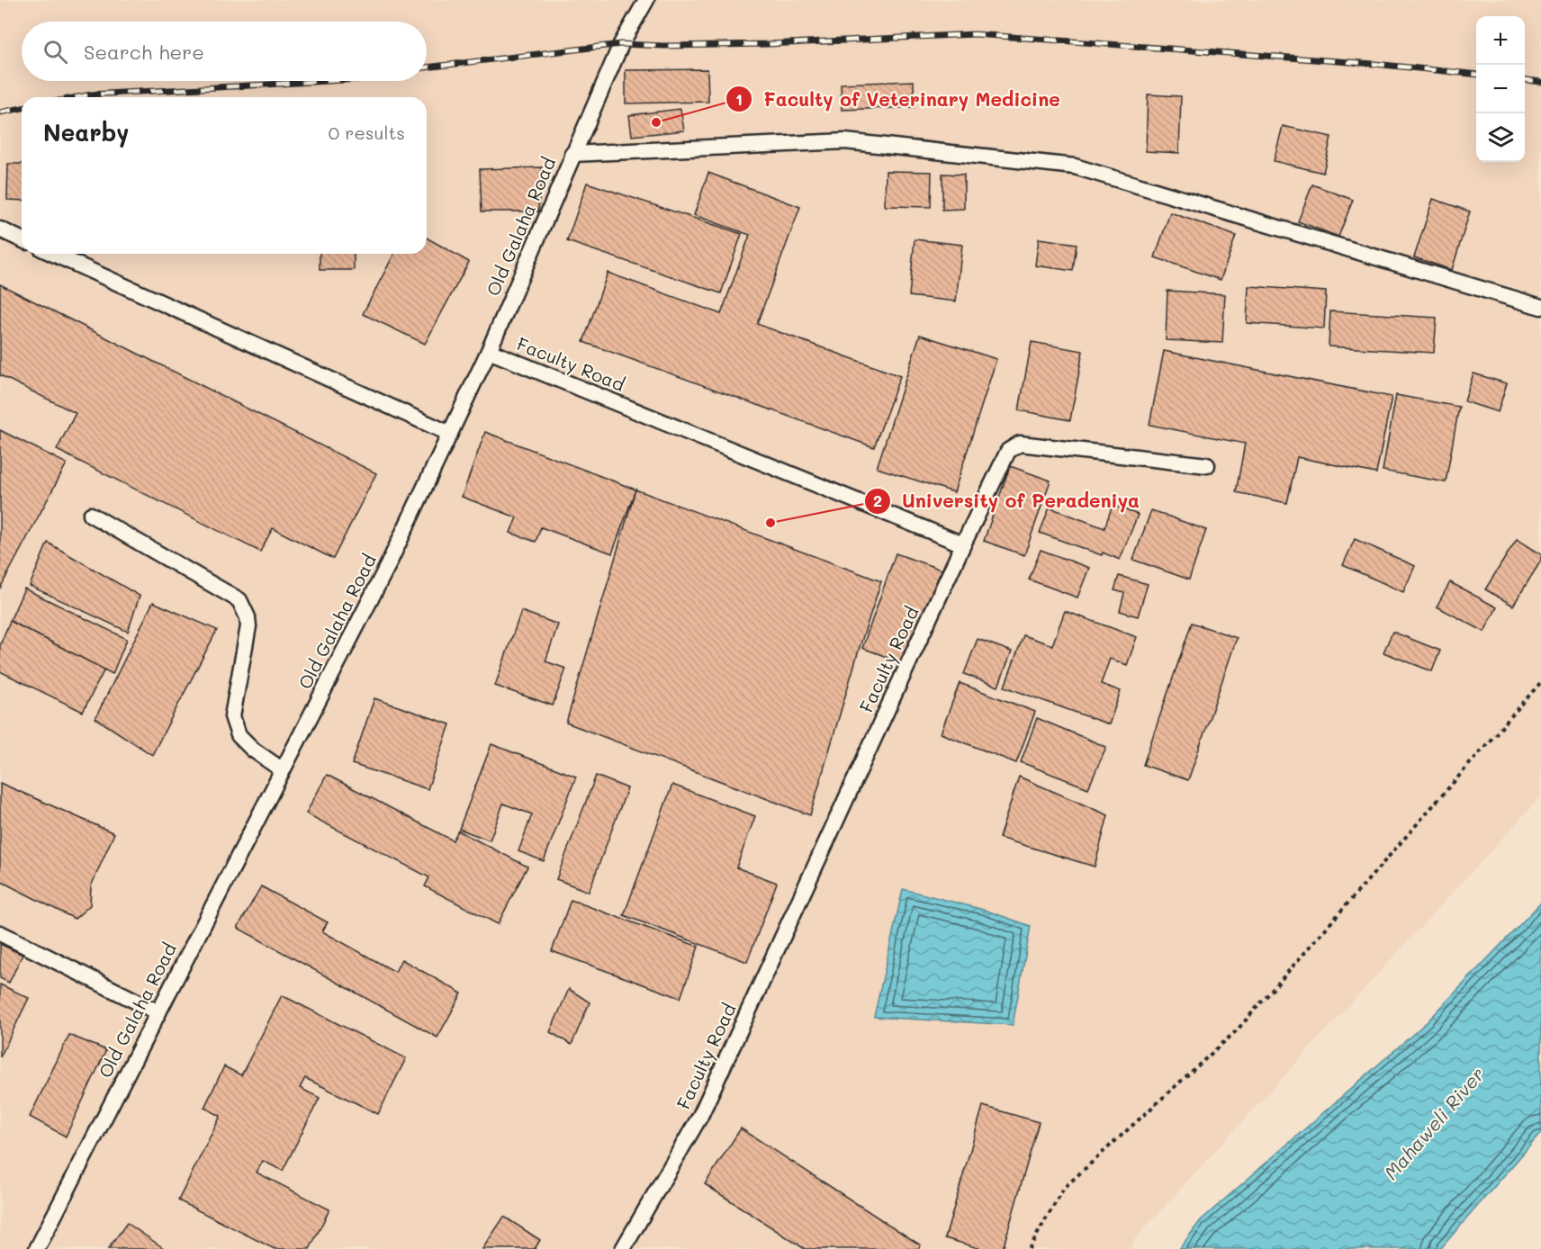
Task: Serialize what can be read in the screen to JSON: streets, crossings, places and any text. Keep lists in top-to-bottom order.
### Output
{
  "streets": {
    "lane": ["Old Galaha Road", "Faculty Road"]
  },
  "crossings": [
    ["Old Galaha Road", "Faculty Road"]
  ],
  "water": ["Mahaweli River"],
  "places": ["Faculty of Veterinary Medicine", "University of Peradeniya"],
  "page": {
    "map_buttons": ["+", "−"],
    "search": "Search here",
    "heading": ["Nearby", "0 results"]
  }
}
